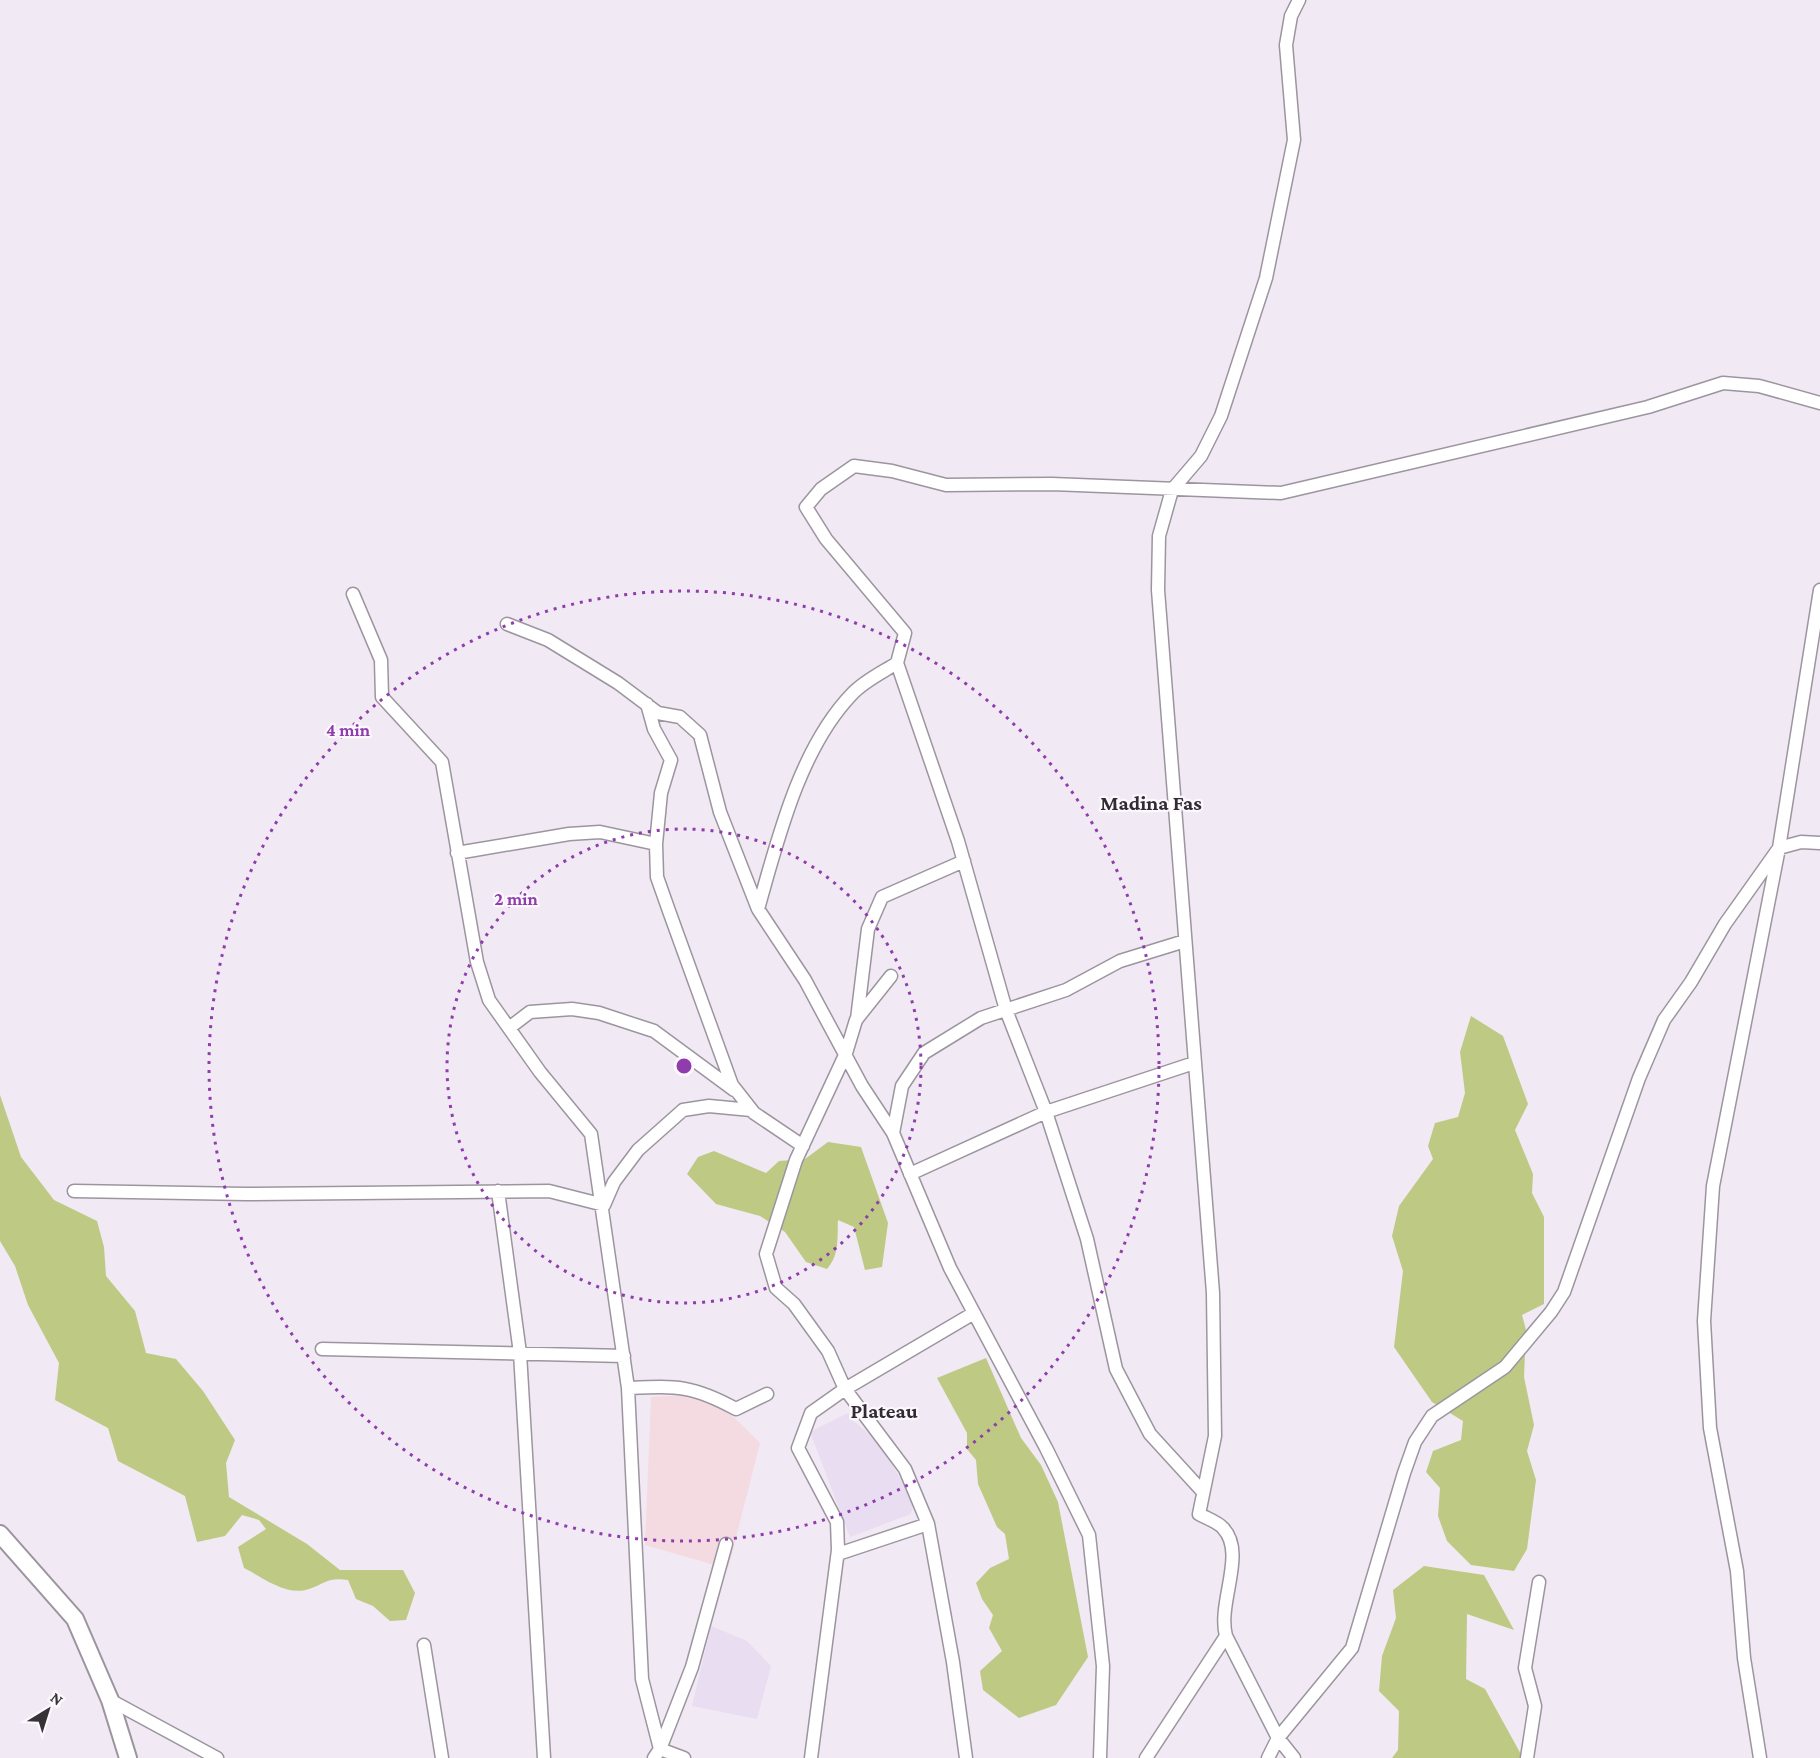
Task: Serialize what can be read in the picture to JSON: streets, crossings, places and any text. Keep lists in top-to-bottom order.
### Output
{
  "districts": ["Madina Fas", "Plateau"],
  "north": "top right",
  "rings": ["4 min", "2 min"]
}
